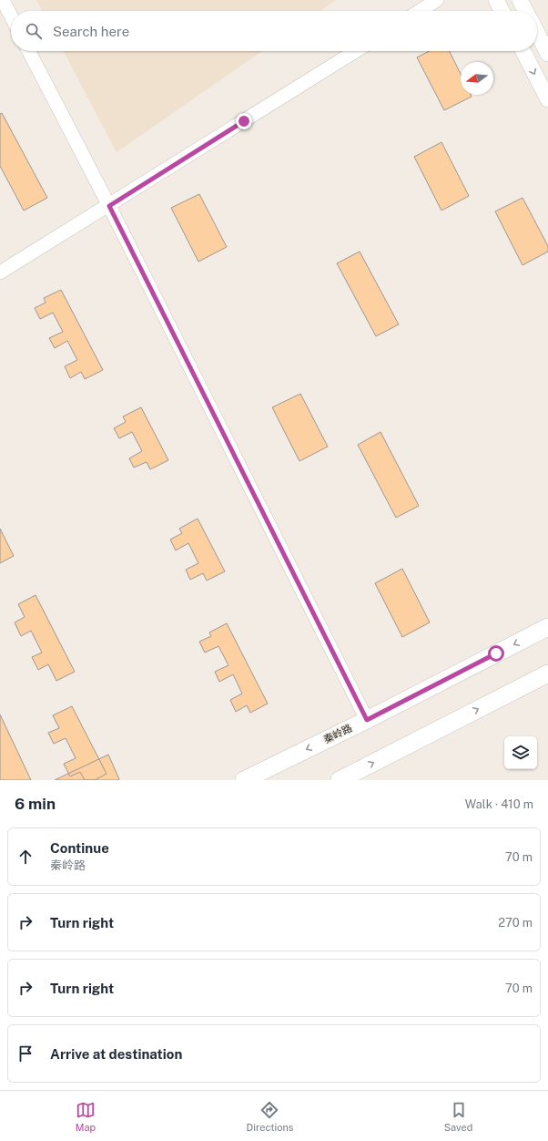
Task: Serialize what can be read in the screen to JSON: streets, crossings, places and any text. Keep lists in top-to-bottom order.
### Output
{
  "streets": {
    "main road": ["秦岭路"]
  },
  "north": "left",
  "page": {
    "search": "Search here",
    "heading": ["6 min", "Walk · 410 m"],
    "list": [
      ["Continue", "秦岭路", "70 m"],
      ["Turn right", "270 m"],
      ["Turn right", "70 m"],
      "Arrive at destination"
    ],
    "nav": ["Map", "Directions", "Saved"]
  }
}
